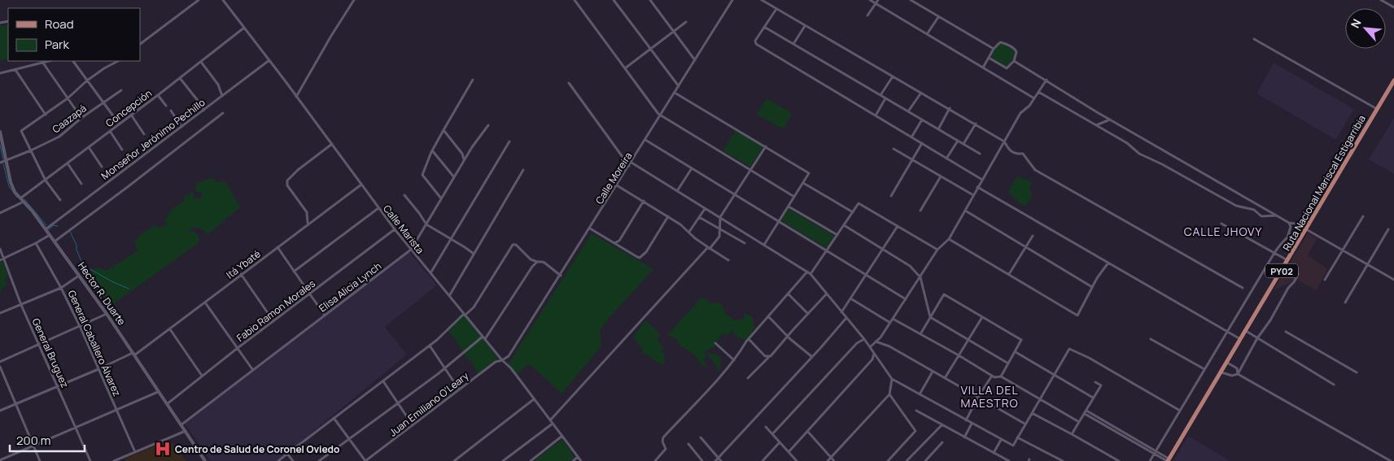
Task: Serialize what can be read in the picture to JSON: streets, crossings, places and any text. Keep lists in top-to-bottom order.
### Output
{
  "streets": {
    "main road": ["Ruta Nacional Mariscal Estigarribia", "PY02"],
    "street": [
      "Concepción",
      "Caazapá",
      "Monseñor Jerónimo Pechillo",
      "Calle Moreira",
      "Calle Marista",
      "Itá Ybaté",
      "Elisa Alicia Lynch",
      "Hector R. Duarte",
      "Fabio Ramon Morales",
      "General Caballero Álvarez",
      "General Bruguez",
      "Juan Emiliano O'Leary"
    ]
  },
  "crossings": [
    ["Concepción", "Calle Marista"],
    ["Concepción", "Hector R. Duarte"],
    ["Caazapá", "Hector R. Duarte"],
    ["Monseñor Jerónimo Pechillo", "Calle Marista"],
    ["Monseñor Jerónimo Pechillo", "Hector R. Duarte"],
    ["Calle Moreira", "Calle Marista"],
    ["Calle Moreira", "Juan Emiliano O'Leary"],
    ["Calle Marista", "Itá Ybaté"],
    ["Calle Marista", "Elisa Alicia Lynch"],
    ["Calle Marista", "Fabio Ramon Morales"],
    ["Calle Marista", "Juan Emiliano O'Leary"],
    ["Itá Ybaté", "Hector R. Duarte"],
    ["Itá Ybaté", "General Caballero Álvarez"],
    ["Itá Ybaté", "General Bruguez"],
    ["Elisa Alicia Lynch", "Hector R. Duarte"],
    ["Hector R. Duarte", "Fabio Ramon Morales"]
  ],
  "districts": ["CALLE JHOVY", "VILLA DEL MAESTRO"],
  "places": {
    "hospital": ["Centro de Salud de Coronel Oviedo"]
  },
  "legend": ["Road", "Park"],
  "scale_bar": "200 m",
  "north": "top left"
}
